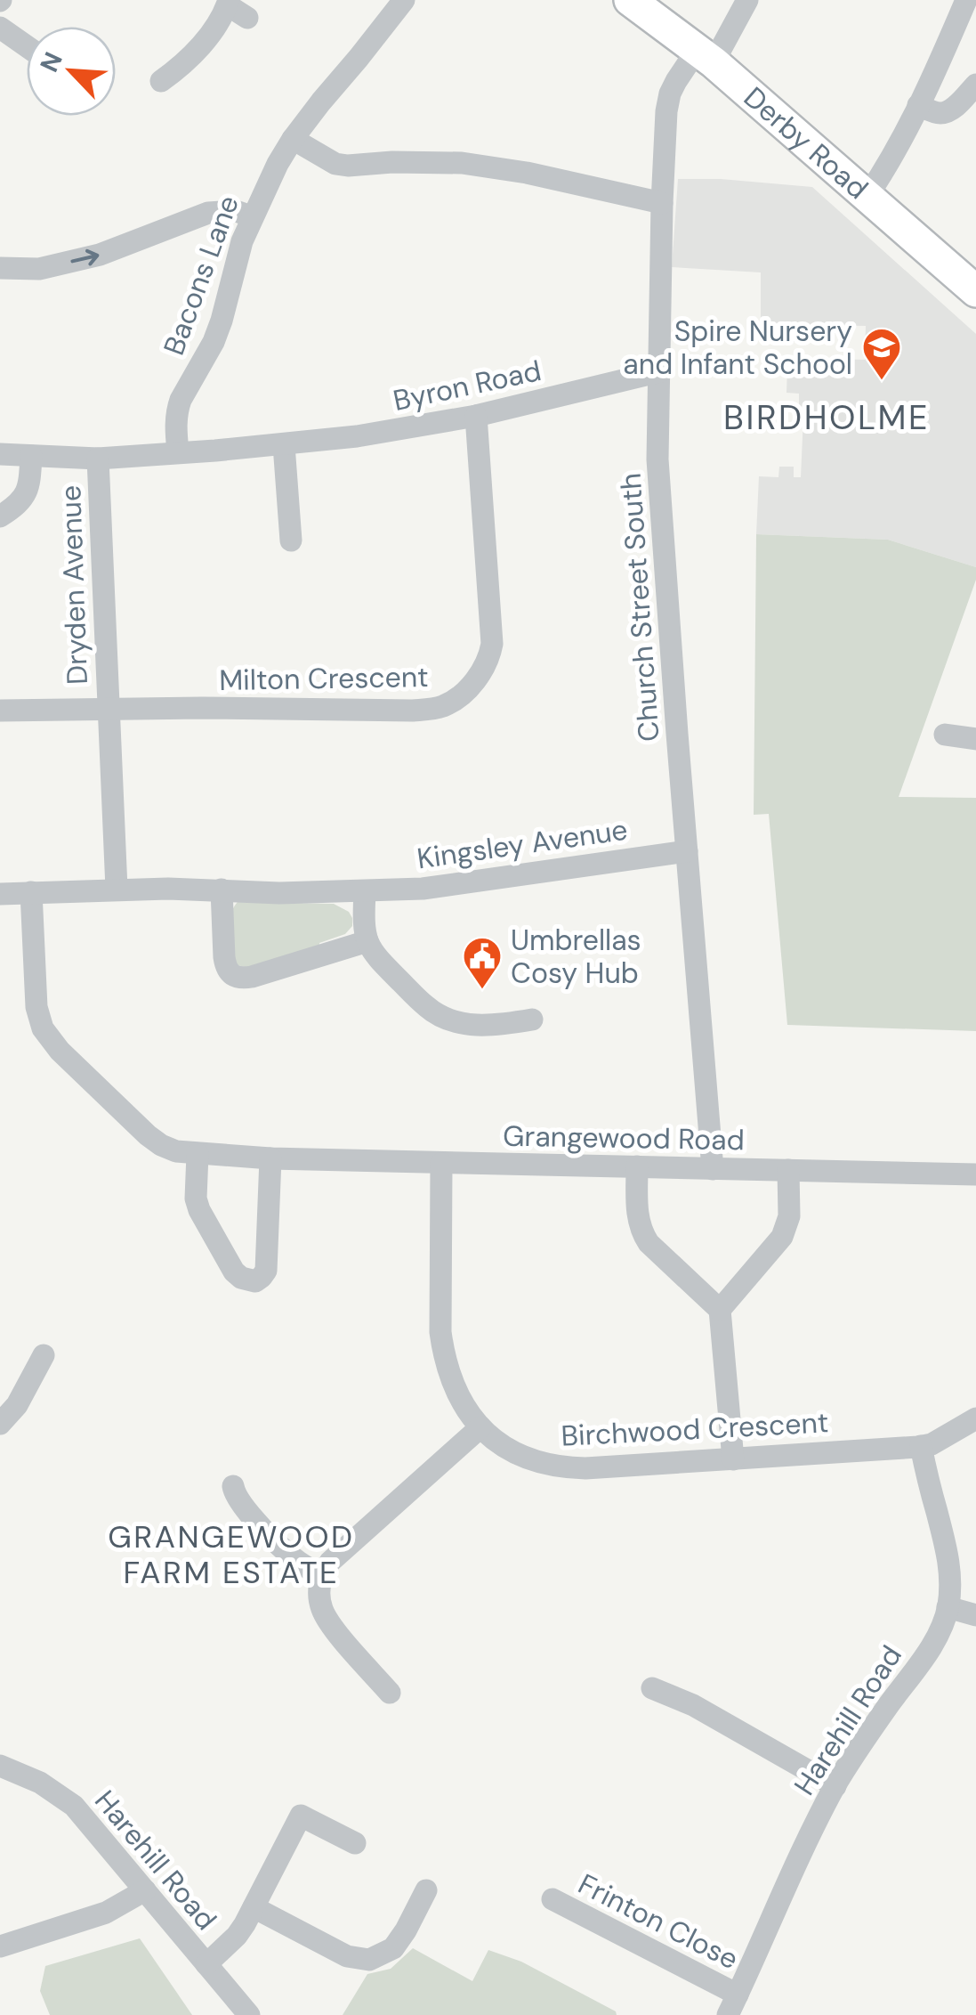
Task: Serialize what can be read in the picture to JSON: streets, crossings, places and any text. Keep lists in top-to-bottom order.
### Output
{
  "streets": {
    "highway": ["Derby Road"],
    "street": [
      "Bacons Lane",
      "Byron Road",
      "Dryden Avenue",
      "Church Street South",
      "Milton Crescent",
      "Kingsley Avenue",
      "Grangewood Road",
      "Birchwood Crescent",
      "Harehill Road",
      "Frinton Close"
    ]
  },
  "crossings": [
    ["Derby Road", "Church Street South"],
    ["Bacons Lane", "Byron Road"],
    ["Byron Road", "Dryden Avenue"],
    ["Byron Road", "Church Street South"],
    ["Byron Road", "Milton Crescent"],
    ["Dryden Avenue", "Milton Crescent"],
    ["Dryden Avenue", "Kingsley Avenue"],
    ["Church Street South", "Kingsley Avenue"],
    ["Church Street South", "Grangewood Road"],
    ["Kingsley Avenue", "Grangewood Road"],
    ["Grangewood Road", "Birchwood Crescent"],
    ["Birchwood Crescent", "Harehill Road"],
    ["Harehill Road", "Frinton Close"]
  ],
  "districts": ["BIRDHOLME", "GRANGEWOOD FARM ESTATE"],
  "places": {
    "school or university": ["Spire Nursery and Infant School"],
    "public building": ["Umbrellas Cosy Hub"]
  },
  "north": "top left"
}
